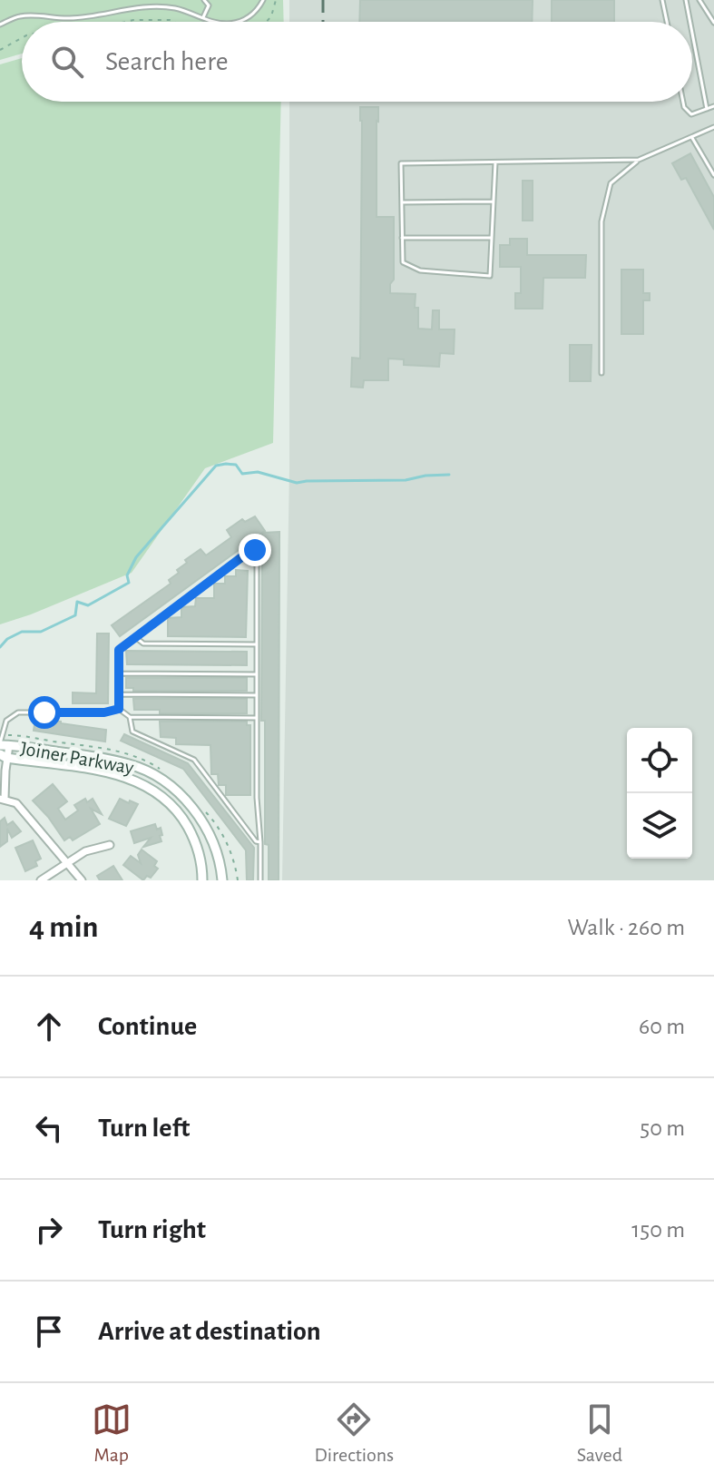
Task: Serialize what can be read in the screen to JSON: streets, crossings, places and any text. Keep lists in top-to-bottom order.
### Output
{
  "streets": {
    "street": ["Joiner Parkway"]
  },
  "page": {
    "search": "Search here",
    "heading": ["4 min", "Walk · 260 m"],
    "list": [
      ["Continue", "60 m"],
      ["Turn left", "50 m"],
      ["Turn right", "150 m"],
      "Arrive at destination"
    ],
    "nav": ["Map", "Directions", "Saved"]
  }
}
